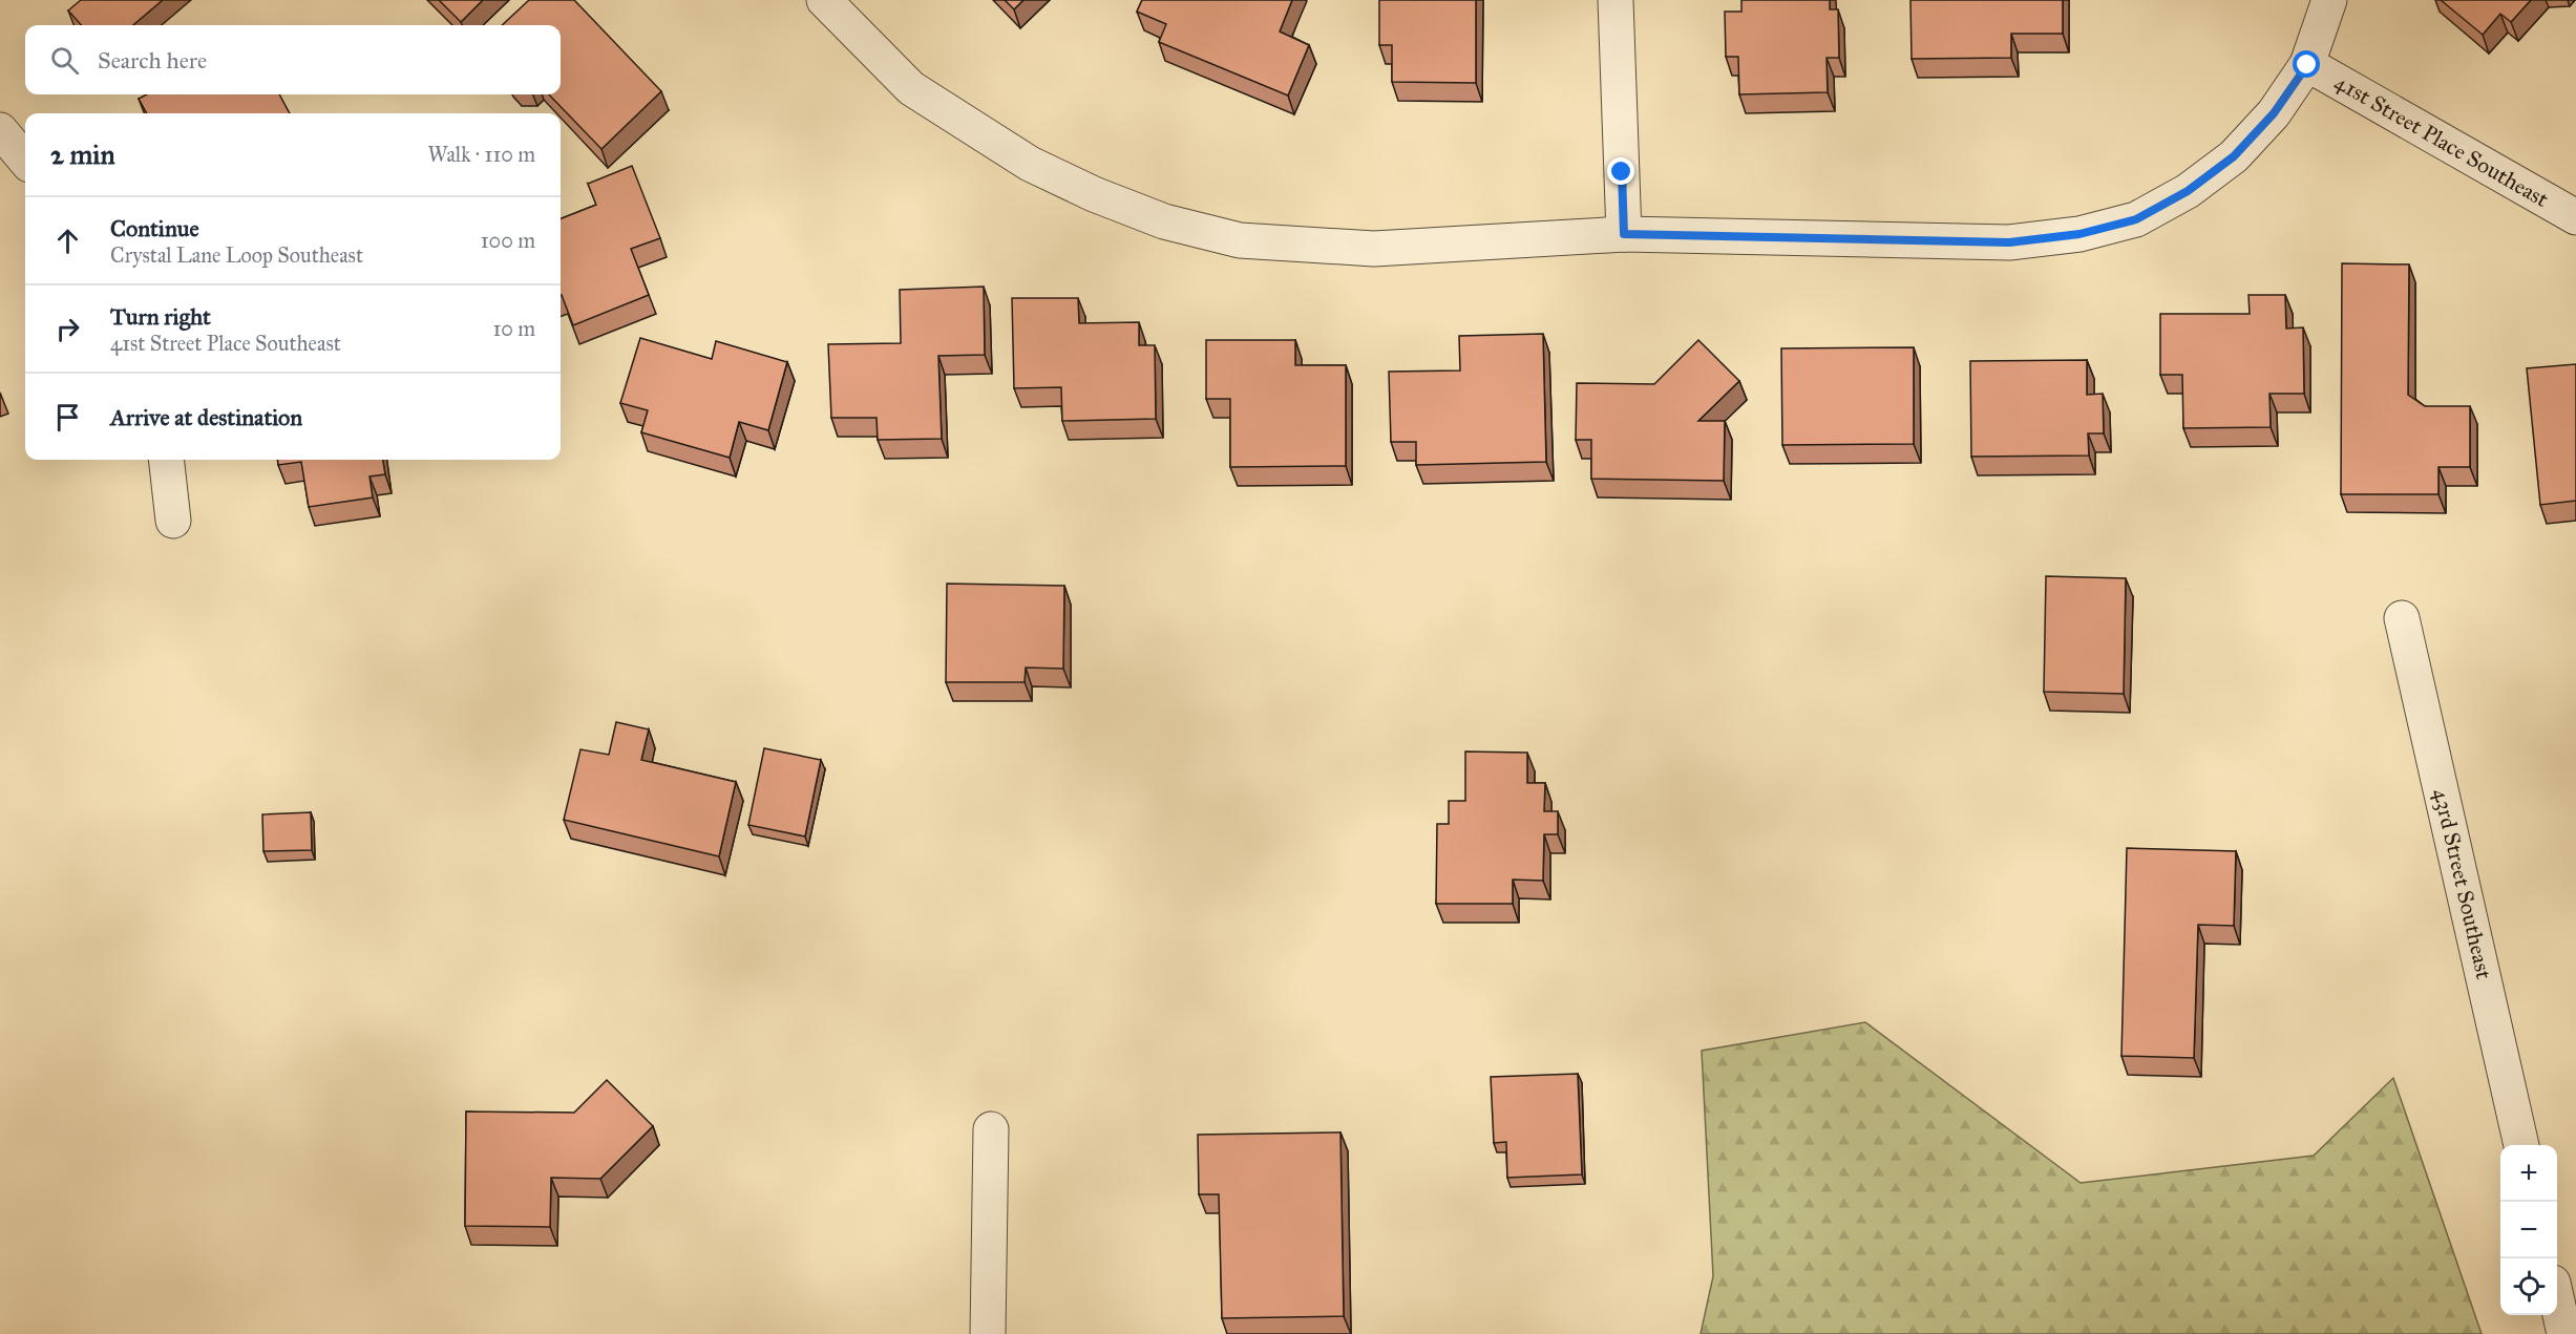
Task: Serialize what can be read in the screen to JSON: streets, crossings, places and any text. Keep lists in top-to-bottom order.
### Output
{
  "streets": {
    "street": ["41st Street Place Southeast", "43rd Street Southeast"]
  },
  "page": {
    "search": "Search here",
    "heading": ["2 min", "Walk · 110 m"],
    "list": [
      ["Continue", "Crystal Lane Loop Southeast", "100 m"],
      ["Turn right", "41st Street Place Southeast", "10 m"],
      "Arrive at destination"
    ],
    "map_buttons": ["+", "−"]
  }
}
